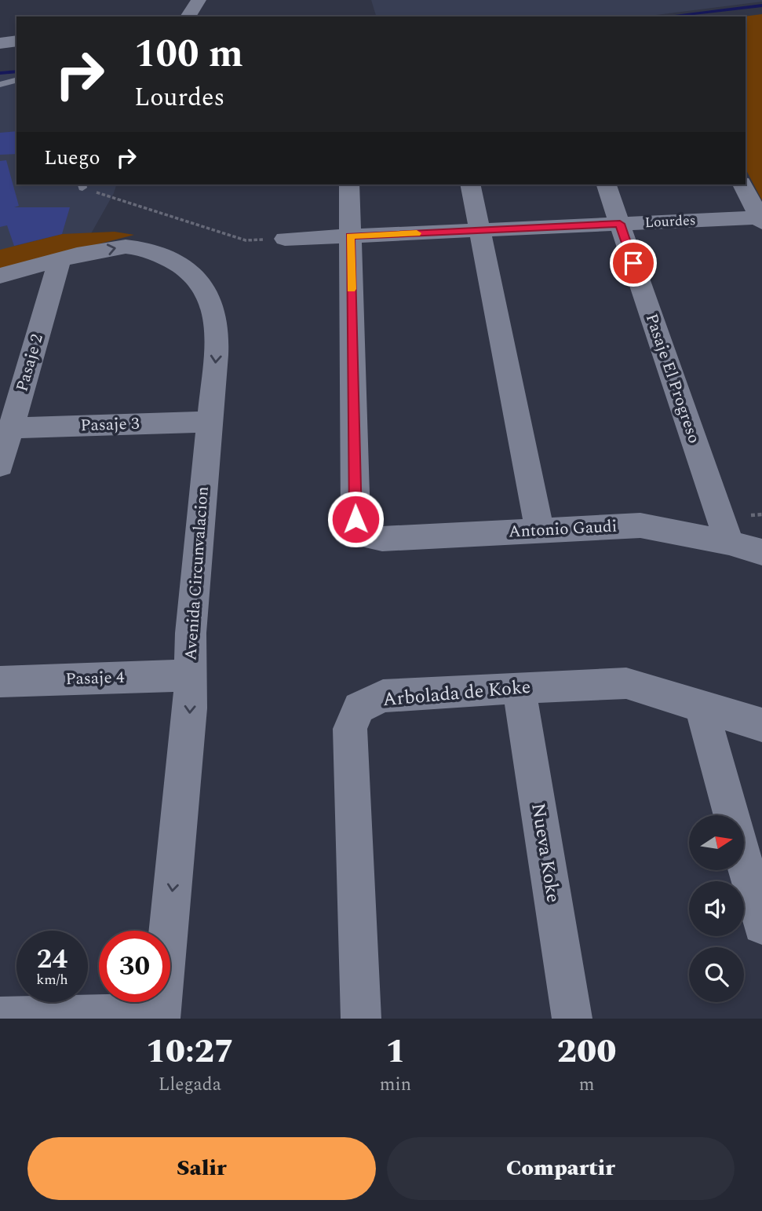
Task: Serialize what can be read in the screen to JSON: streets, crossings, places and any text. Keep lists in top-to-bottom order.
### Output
{
  "streets": {
    "street": [
      "Lourdes",
      "Pasaje 2",
      "Pasaje El Progreso",
      "Pasaje 3",
      "Antonio Gaudi",
      "Avenida Circunvalacion",
      "Pasaje 4",
      "Arbolada de Koke",
      "Nueva Koke"
    ]
  },
  "crossings": [
    ["Lourdes", "Pasaje El Progreso"],
    ["Lourdes", "Antonio Gaudi"],
    ["Pasaje 2", "Pasaje 3"],
    ["Pasaje 2", "Avenida Circunvalacion"],
    ["Pasaje El Progreso", "Antonio Gaudi"],
    ["Pasaje 3", "Avenida Circunvalacion"],
    ["Avenida Circunvalacion", "Pasaje 4"],
    ["Arbolada de Koke", "Nueva Koke"]
  ],
  "one_way": ["Avenida Circunvalacion"],
  "north": "right",
  "page": {
    "turn": ["100 m", "Lourdes"],
    "then": "Luego",
    "speed": "24 km/h",
    "limit": "30",
    "eta": [
      "10:27",
      "Llegada",
      "1",
      "min",
      "200",
      "m"
    ],
    "buttons": ["Salir", "Compartir"]
  }
}
